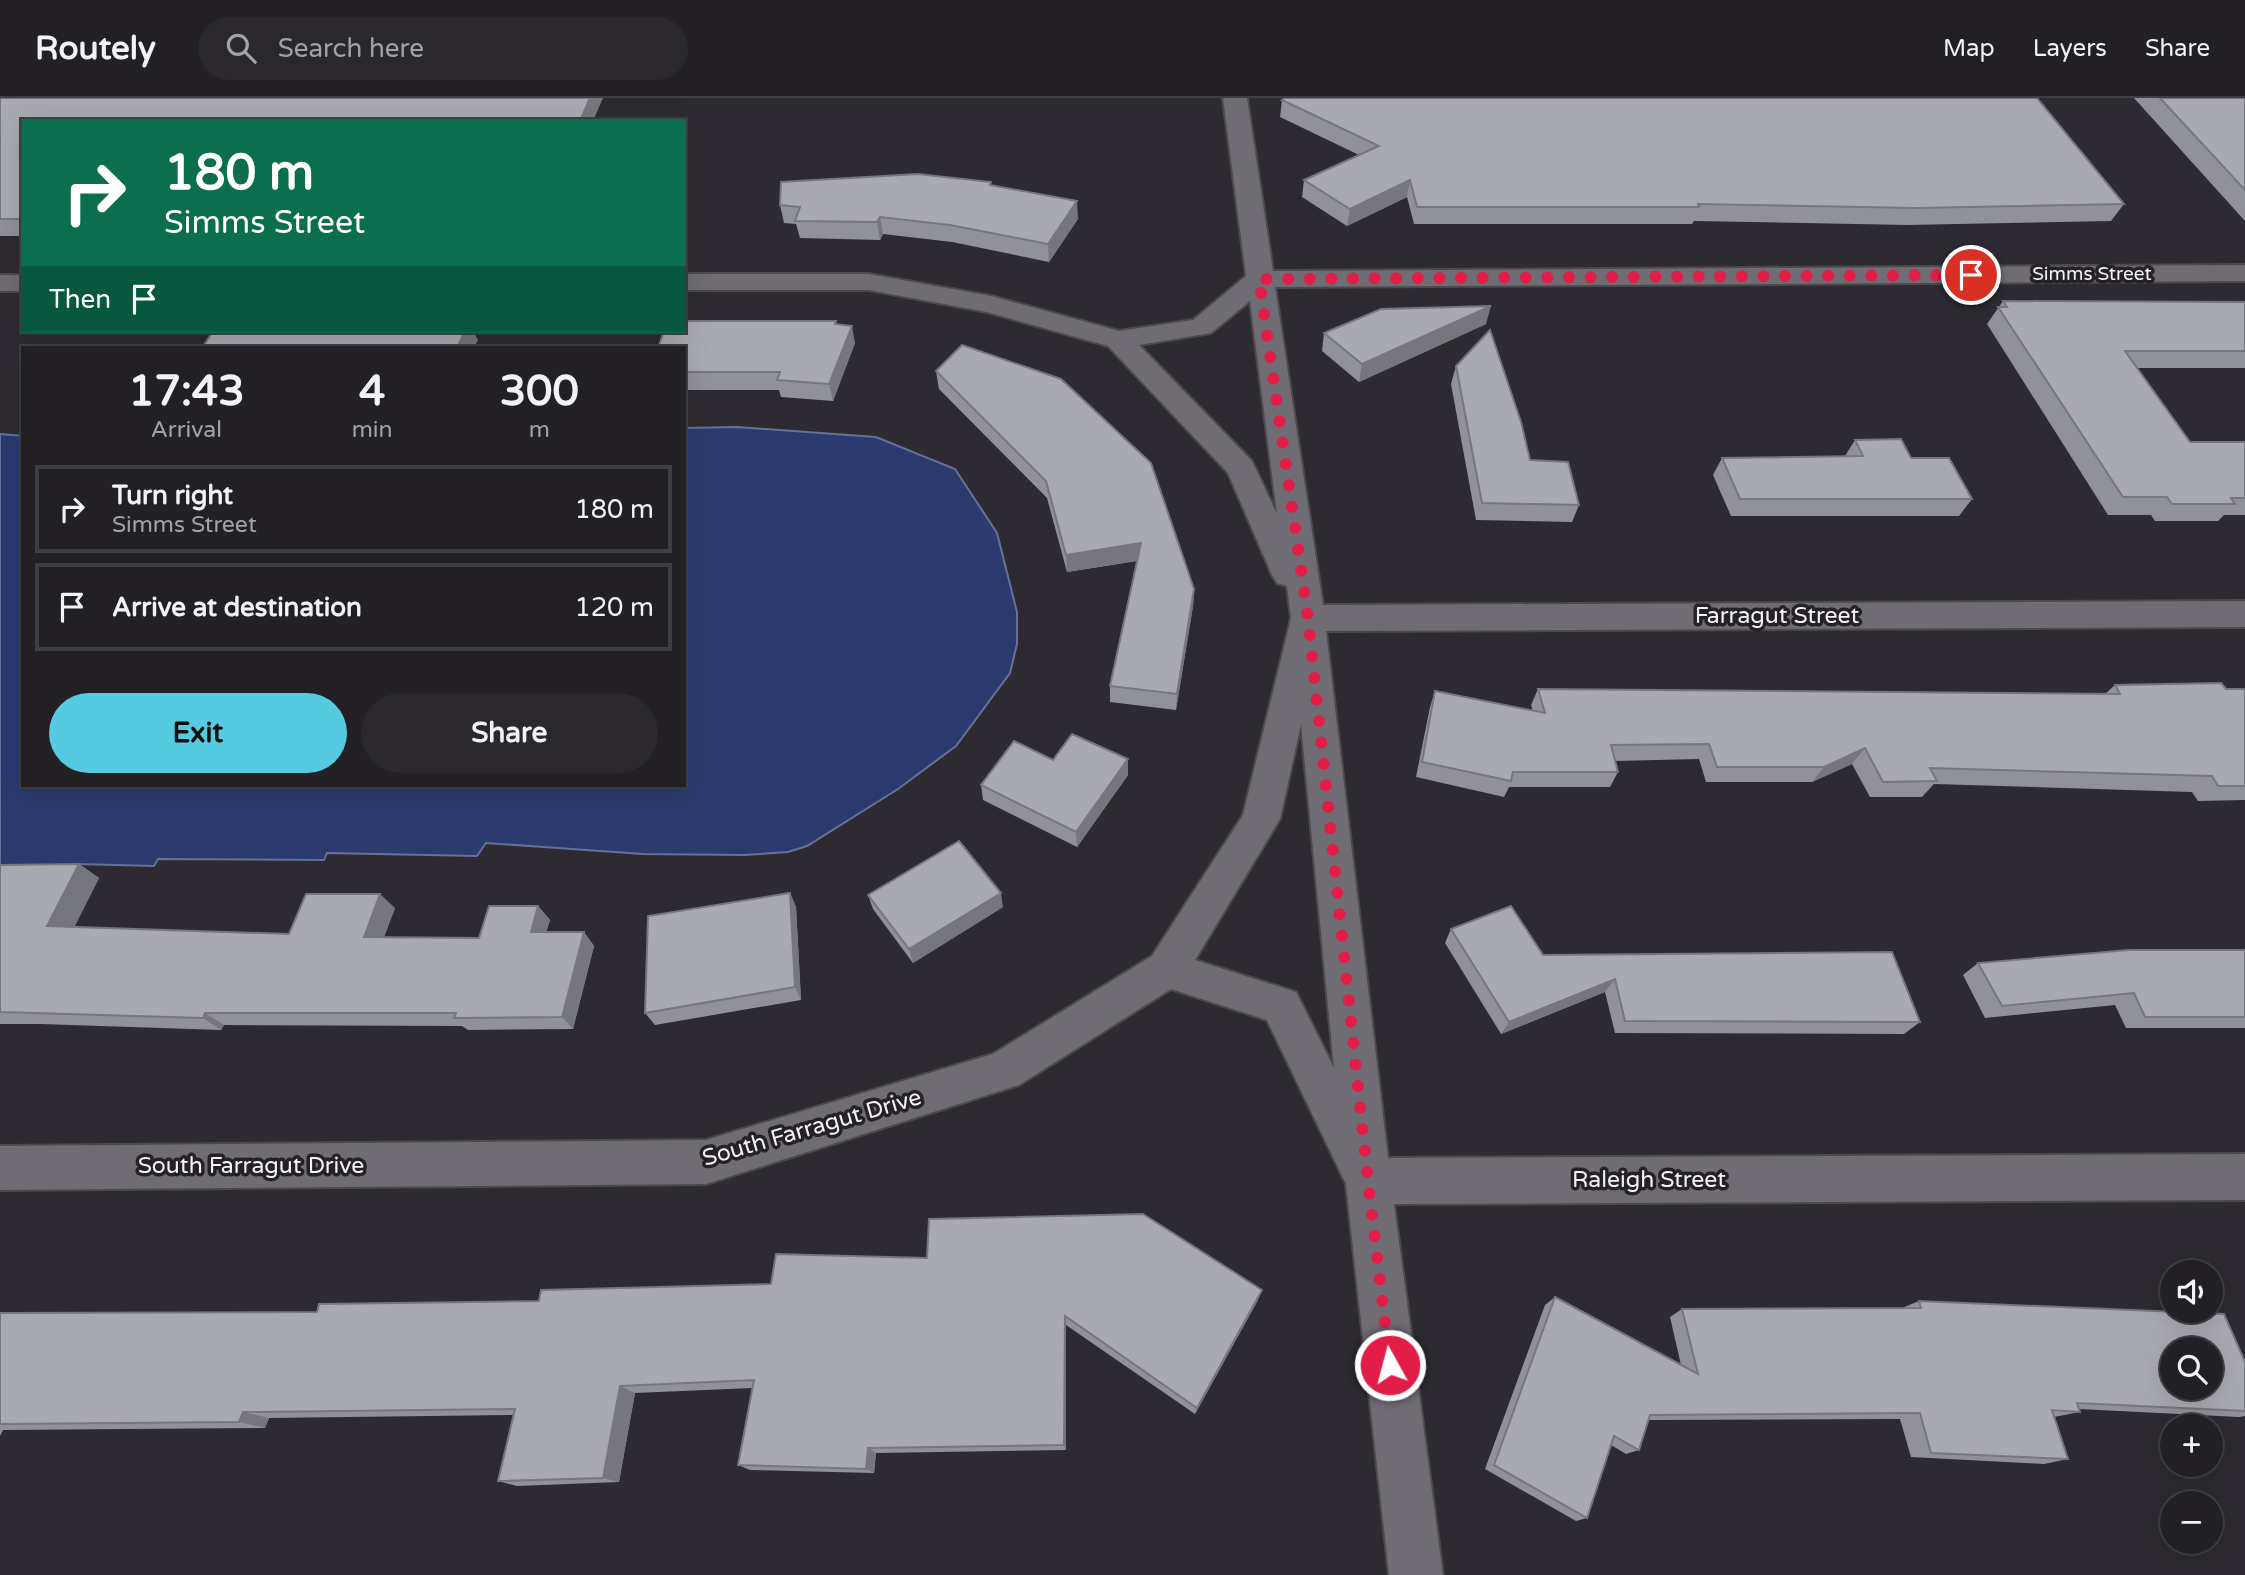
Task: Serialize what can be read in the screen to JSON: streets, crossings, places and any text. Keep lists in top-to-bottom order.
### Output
{
  "streets": {
    "street": [
      "Simms Street",
      "Farragut Street",
      "South Farragut Drive",
      "Raleigh Street"
    ]
  },
  "crossings": [
    ["Farragut Street", "South Farragut Drive"]
  ],
  "page": {
    "header": "Routely",
    "search": "Search here",
    "nav": ["Map", "Layers", "Share"],
    "turn": ["180 m", "Simms Street"],
    "then": "Then",
    "eta": [
      "17:43",
      "Arrival",
      "4",
      "min",
      "300",
      "m"
    ],
    "list": [
      {
        "name": "Turn right",
        "note": "Simms Street",
        "value": "180 m"
      },
      {
        "name": "Arrive at destination",
        "value": "120 m"
      }
    ],
    "buttons": ["Exit", "Share"],
    "map_buttons": ["+", "−"]
  }
}
